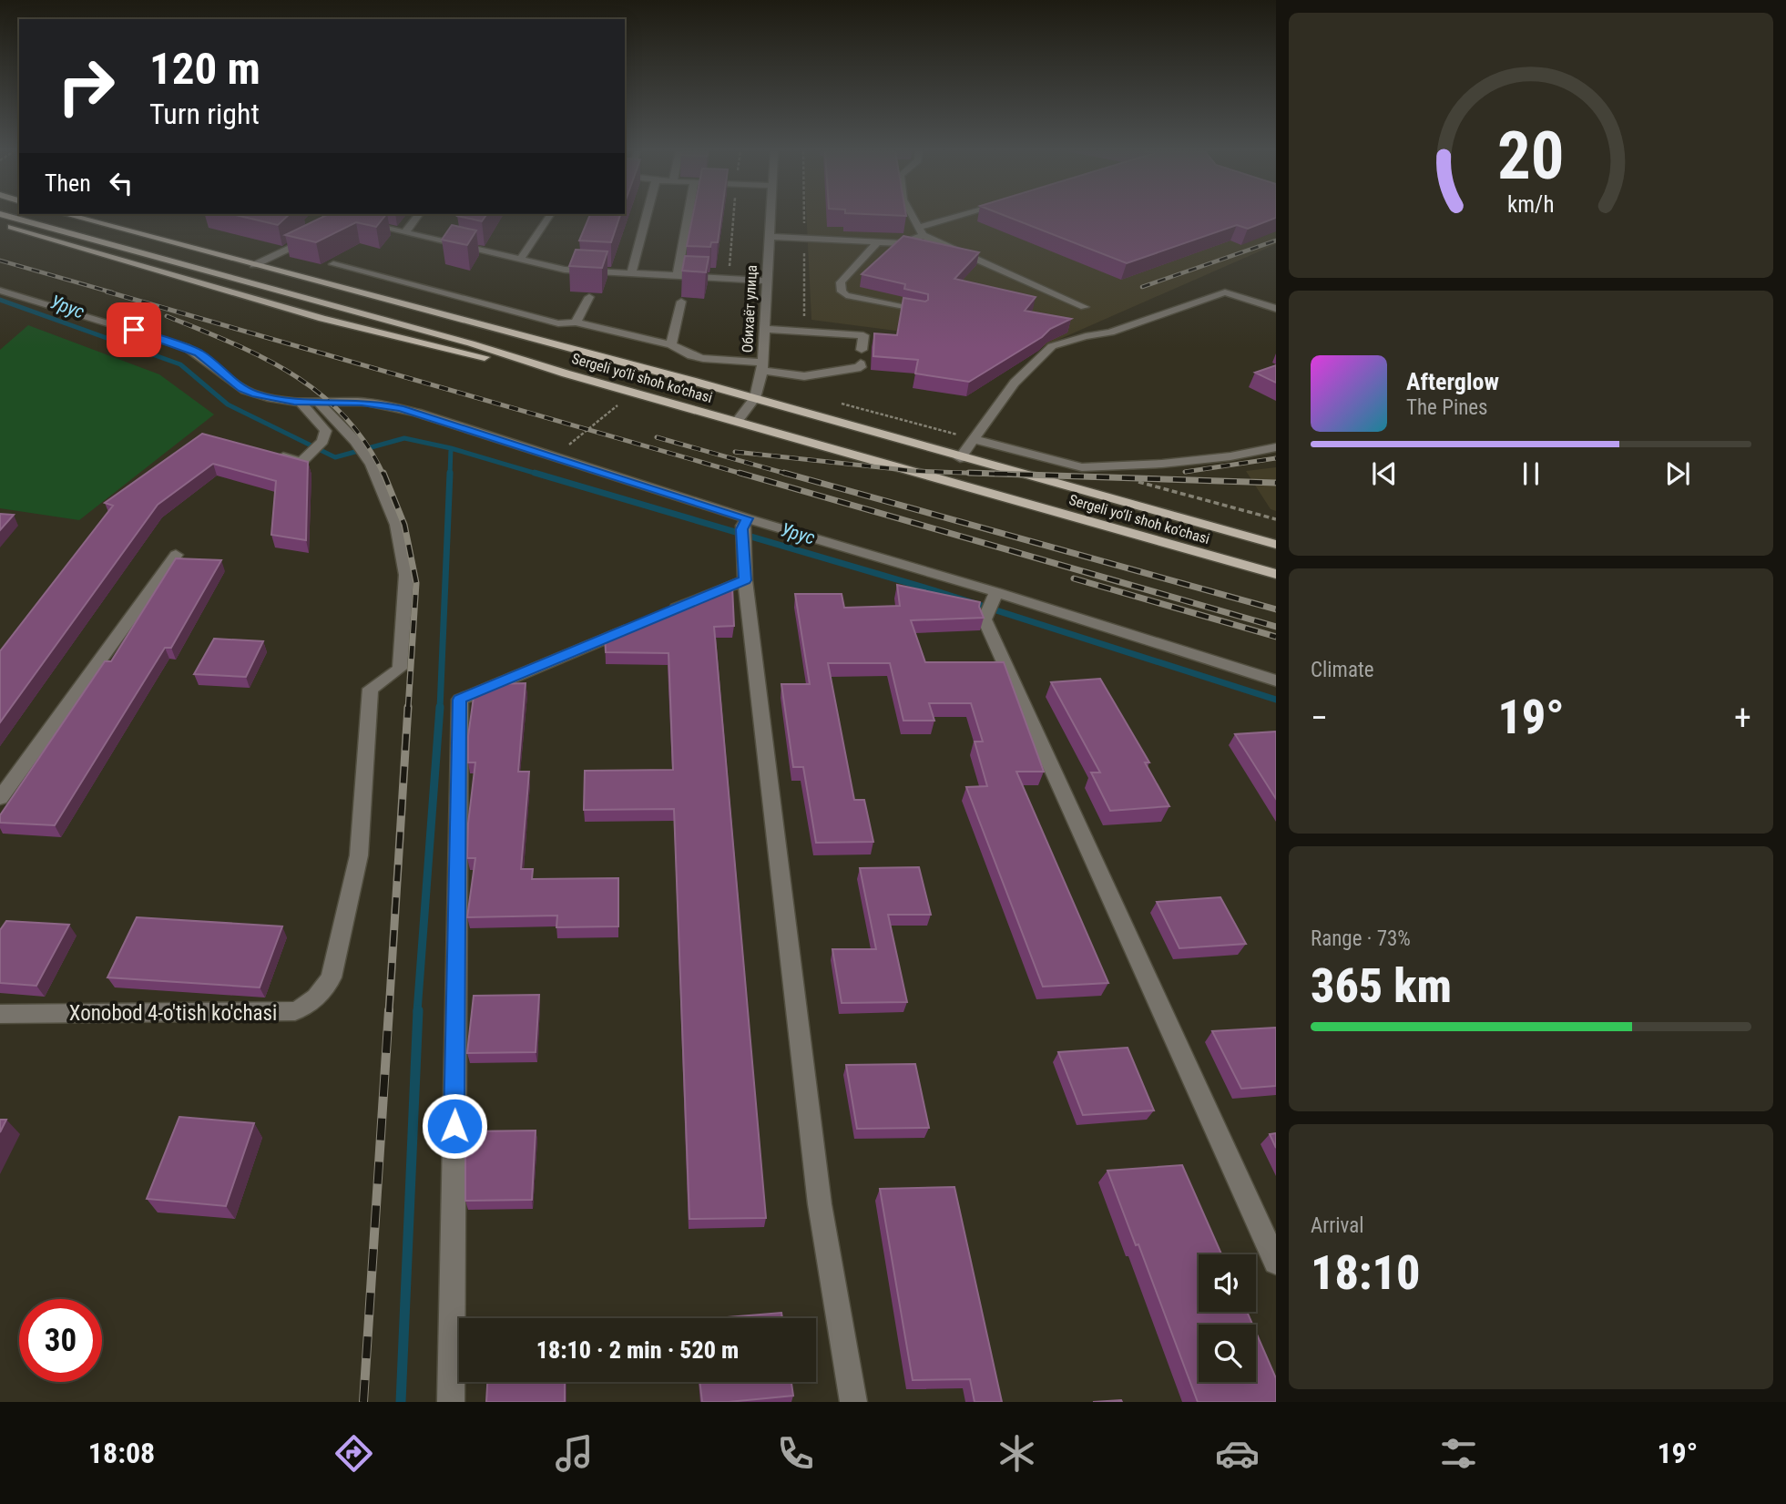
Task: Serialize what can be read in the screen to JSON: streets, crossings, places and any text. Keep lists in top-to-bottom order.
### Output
{
  "streets": {
    "main road": ["Sergeli yo‘li shoh ko‘chasi"],
    "street": ["Обихаёт улица", "Xonobod 4-o'tish ko'chasi"]
  },
  "crossings": [
    ["Обихаёт улица", "Sergeli yo‘li shoh ko‘chasi"]
  ],
  "water": ["Урус"],
  "page": {
    "turn": ["120 m", "Turn right"],
    "then": "Then",
    "song": ["Afterglow", "The Pines"],
    "tile": [
      "Climate",
      ["Range · 73%", "365 km"],
      ["Arrival", "18:10"]
    ],
    "heat": ["−", "19°", "+"],
    "limit": "30",
    "trip": "18:10 · 2 min · 520 m",
    "tabs": ["18:08", "19°"],
    "gauge": ["20", "km/h"]
  }
}
